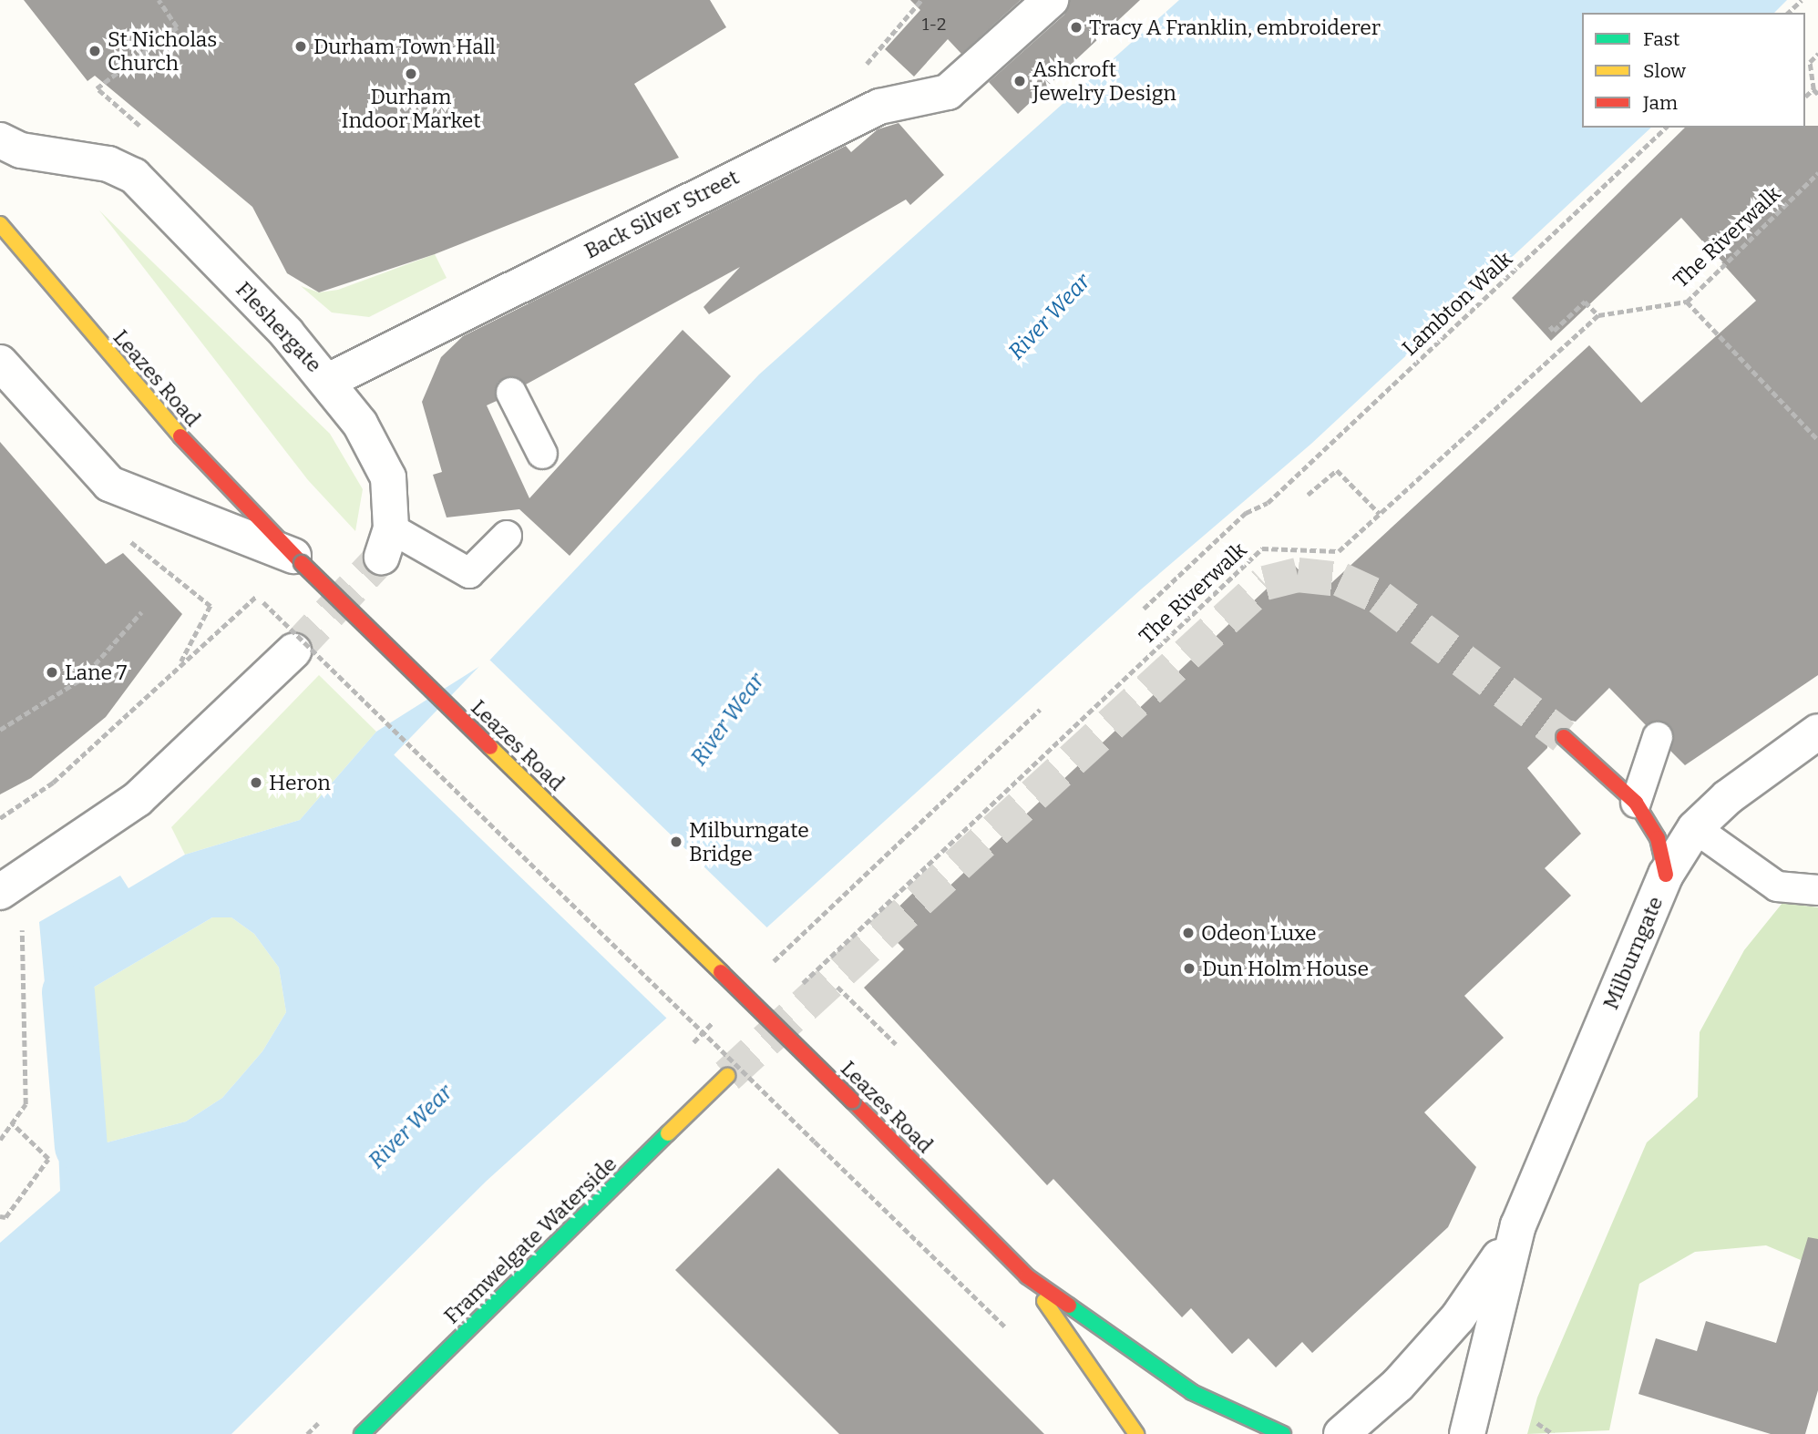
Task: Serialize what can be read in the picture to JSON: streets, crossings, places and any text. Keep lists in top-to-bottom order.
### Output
{
  "streets": {
    "main road": ["Leazes Road", "Framwelgate Waterside"],
    "street": ["Back Silver Street", "Fleshergate", "Milburngate"],
    "path": ["The Riverwalk", "Lambton Walk"]
  },
  "crossings": [
    ["Back Silver Street", "Fleshergate"]
  ],
  "water": ["River Wear"],
  "places": [
    "Tracy A Franklin, embroiderer",
    "Durham Town Hall",
    "St Nicholas Church",
    "Durham Indoor Market",
    "Ashcroft Jewelry Design",
    "Lane 7",
    "Heron",
    "Milburngate Bridge",
    "Odeon Luxe",
    "Dun Holm House"
  ],
  "house_numbers": ["1-2"],
  "legend": ["Fast", "Slow", "Jam"]
}
